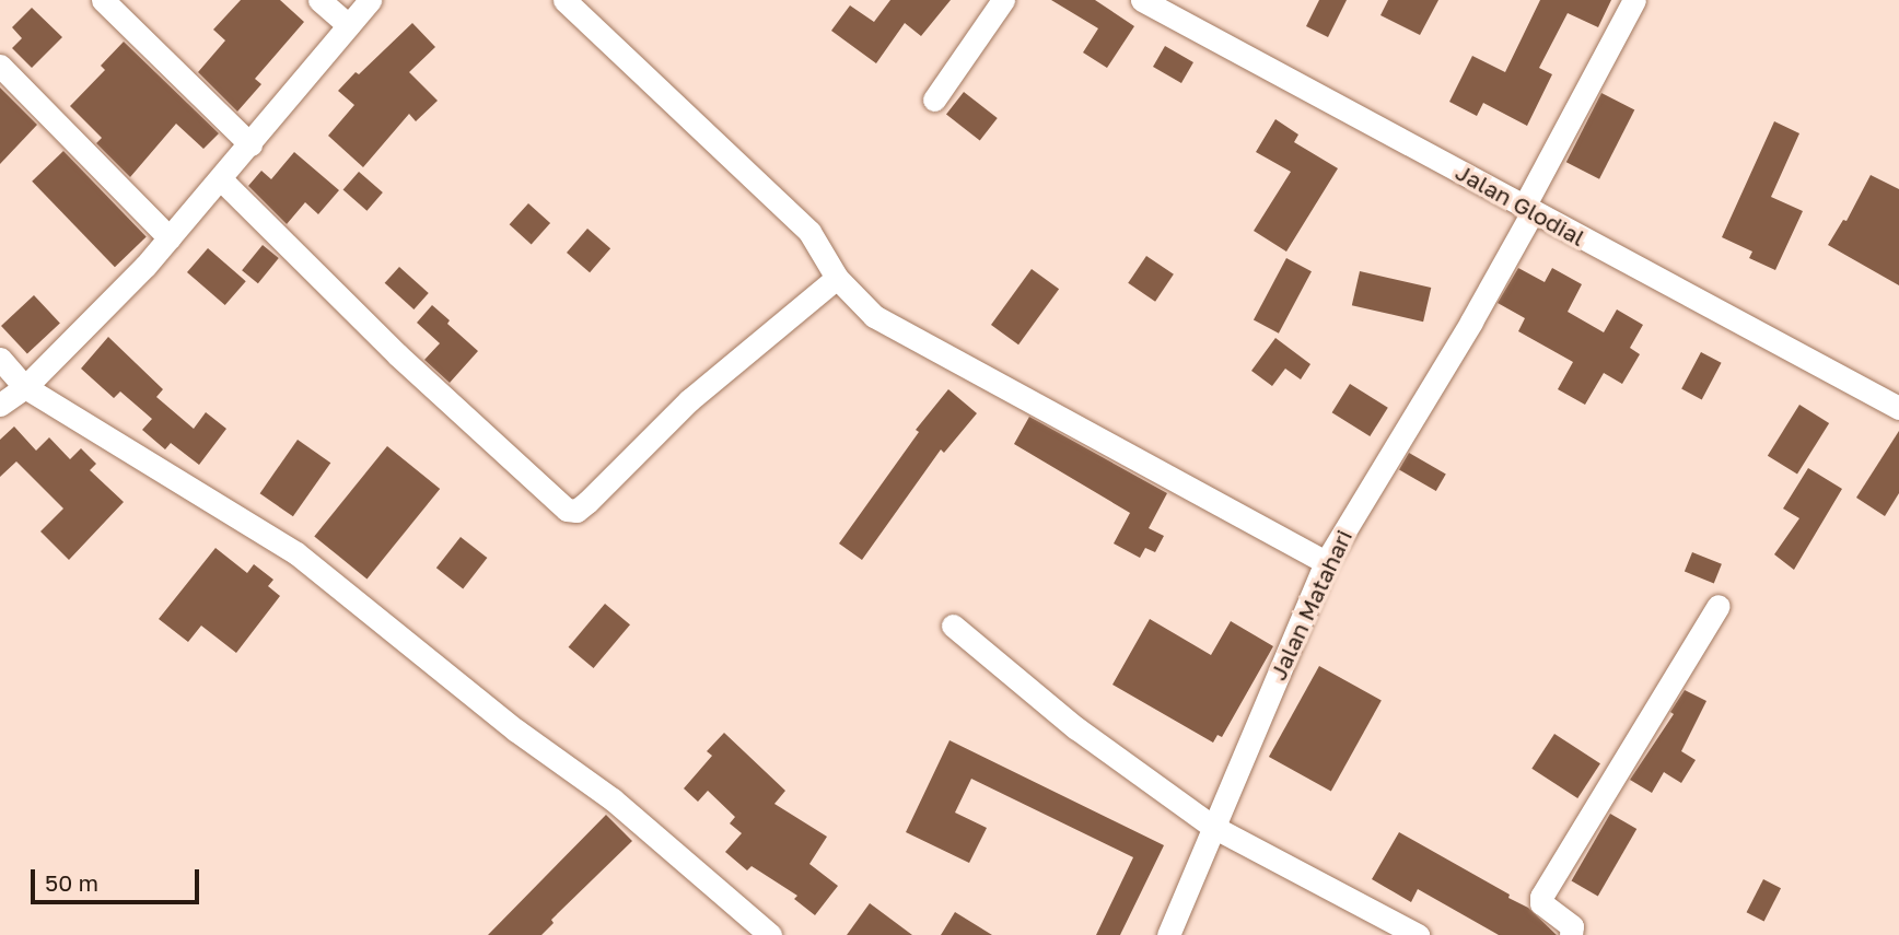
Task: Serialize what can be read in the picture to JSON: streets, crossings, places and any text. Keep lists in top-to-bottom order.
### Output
{
  "streets": {
    "street": ["Jalan Glodial", "Jalan Matahari"]
  },
  "crossings": [
    ["Jalan Glodial", "Jalan Matahari"]
  ],
  "scale_bar": "50 m"
}
